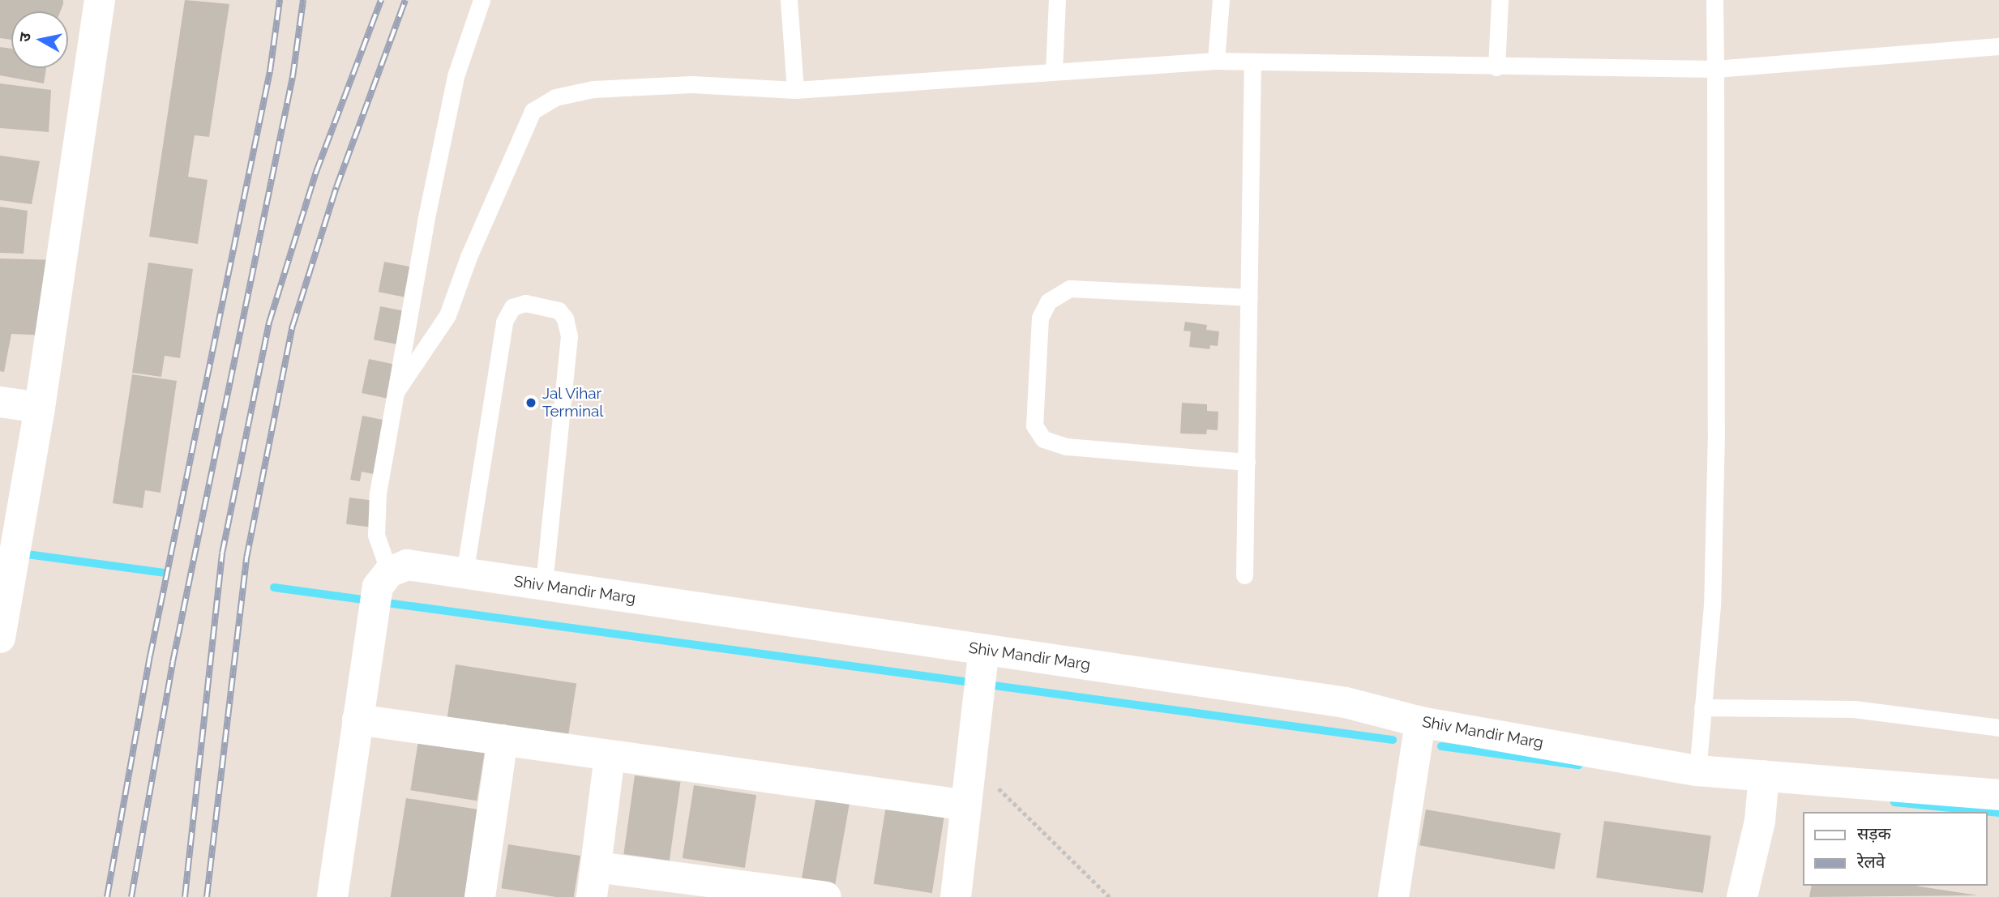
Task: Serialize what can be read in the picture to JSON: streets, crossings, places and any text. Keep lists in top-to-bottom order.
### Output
{
  "streets": {
    "street": ["Shiv Mandir Marg"]
  },
  "places": ["Jal Vihar Terminal"],
  "legend": ["सड़क", "रेलवे"],
  "north": "left"
}
